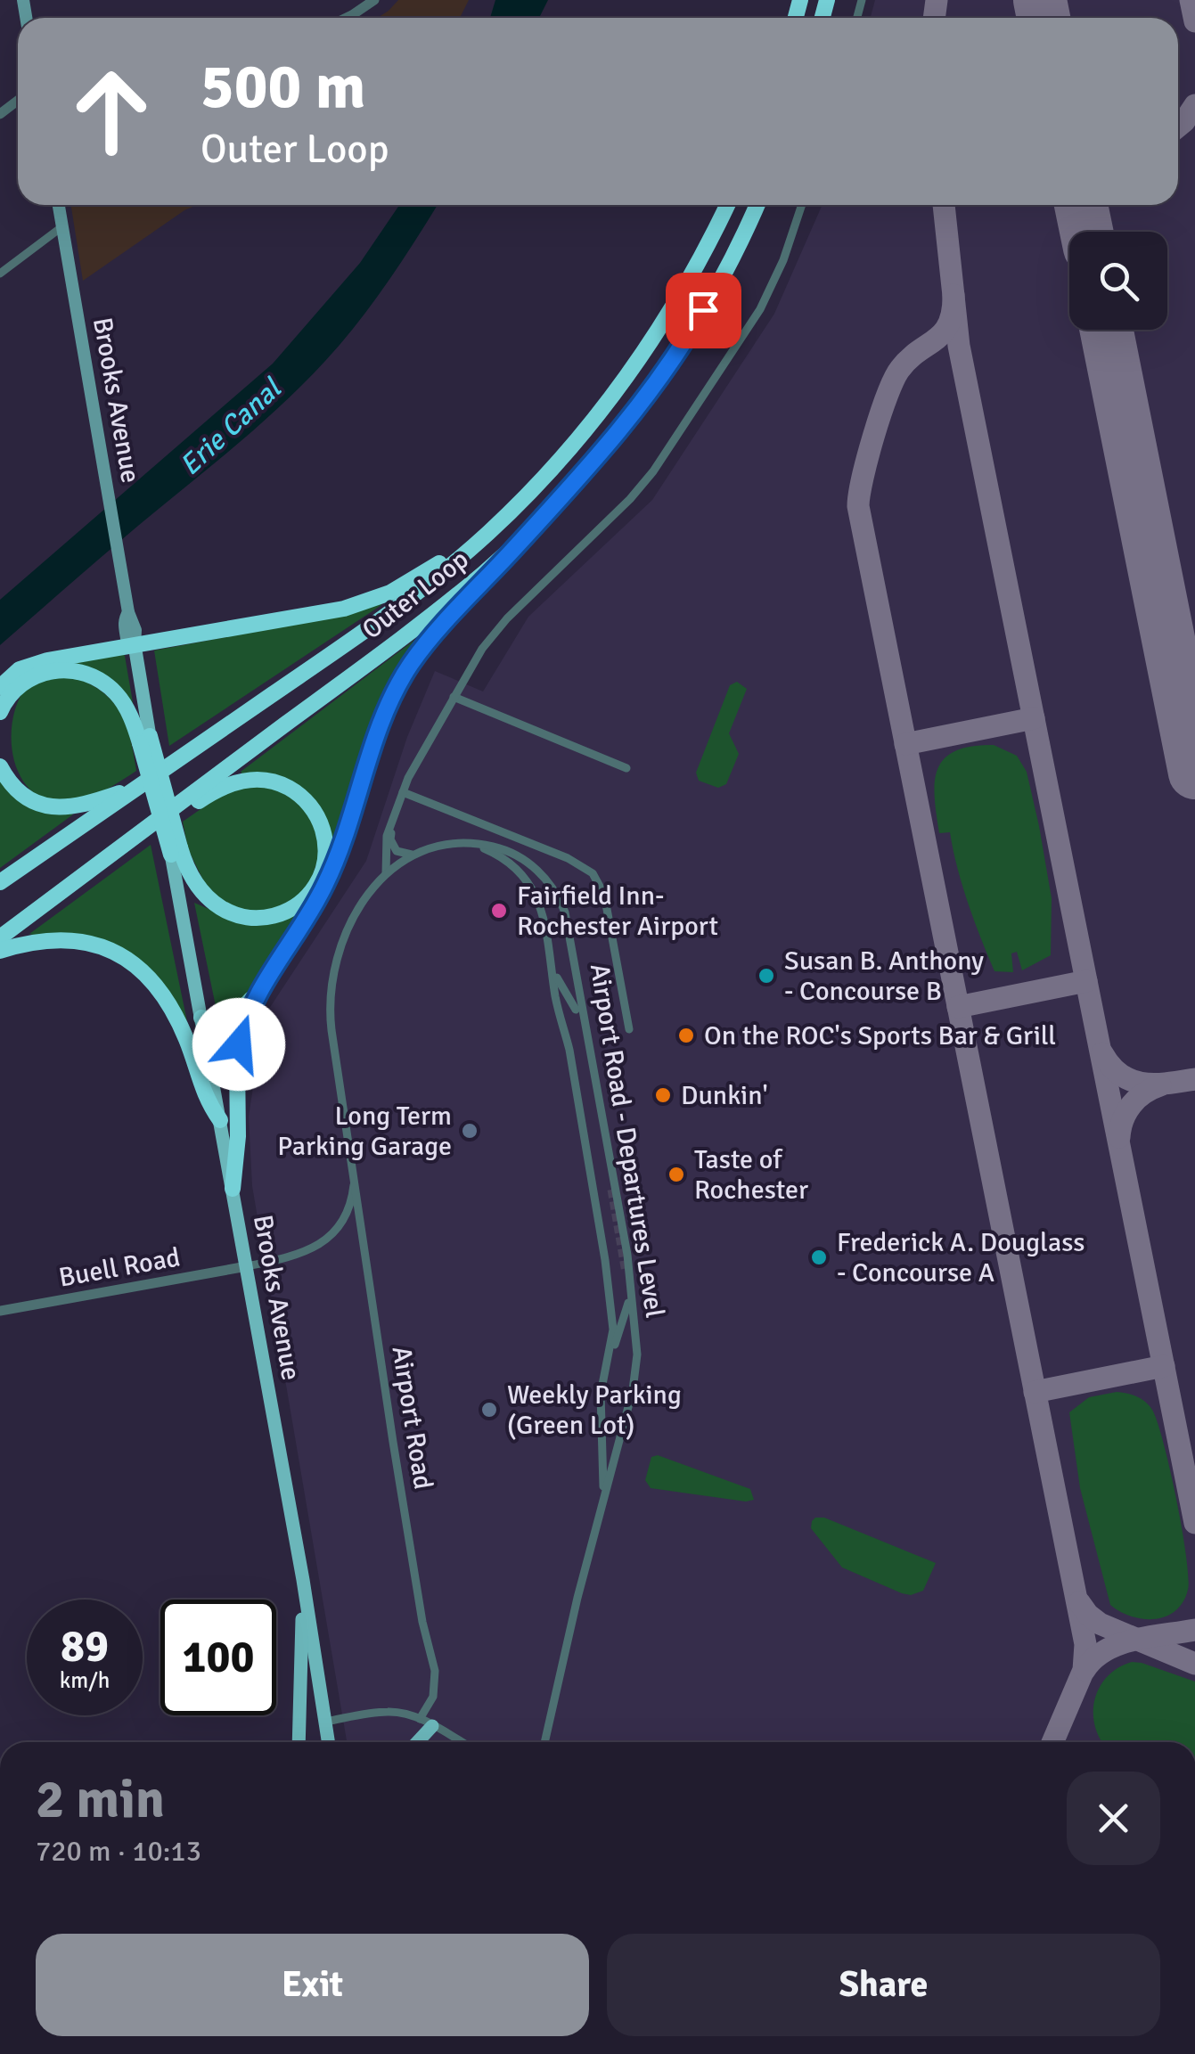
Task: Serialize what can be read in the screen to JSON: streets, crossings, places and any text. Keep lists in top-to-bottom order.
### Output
{
  "streets": {
    "highway": ["Outer Loop"],
    "main road": ["Brooks Avenue"],
    "street": ["Airport Road - Departures Level", "Buell Road", "Airport Road"]
  },
  "crossings": [
    ["Brooks Avenue", "Buell Road"],
    ["Brooks Avenue", "Airport Road"],
    ["Airport Road - Departures Level", "Airport Road"],
    ["Buell Road", "Airport Road"]
  ],
  "water": ["Erie Canal"],
  "places": [
    "Fairfield Inn- Rochester Airport",
    "Susan B. Anthony - Concourse B",
    "On the ROC's Sports Bar & Grill",
    "Dunkin'",
    "Long Term Parking Garage",
    "Taste of Rochester",
    "Frederick A. Douglass - Concourse A",
    "Weekly Parking (Green Lot)"
  ],
  "page": {
    "turn": ["500 m", "Outer Loop"],
    "speed": "89 km/h",
    "limit": "100",
    "heading": ["2 min", "720 m · 10:13"],
    "buttons": ["Exit", "Share"]
  }
}
